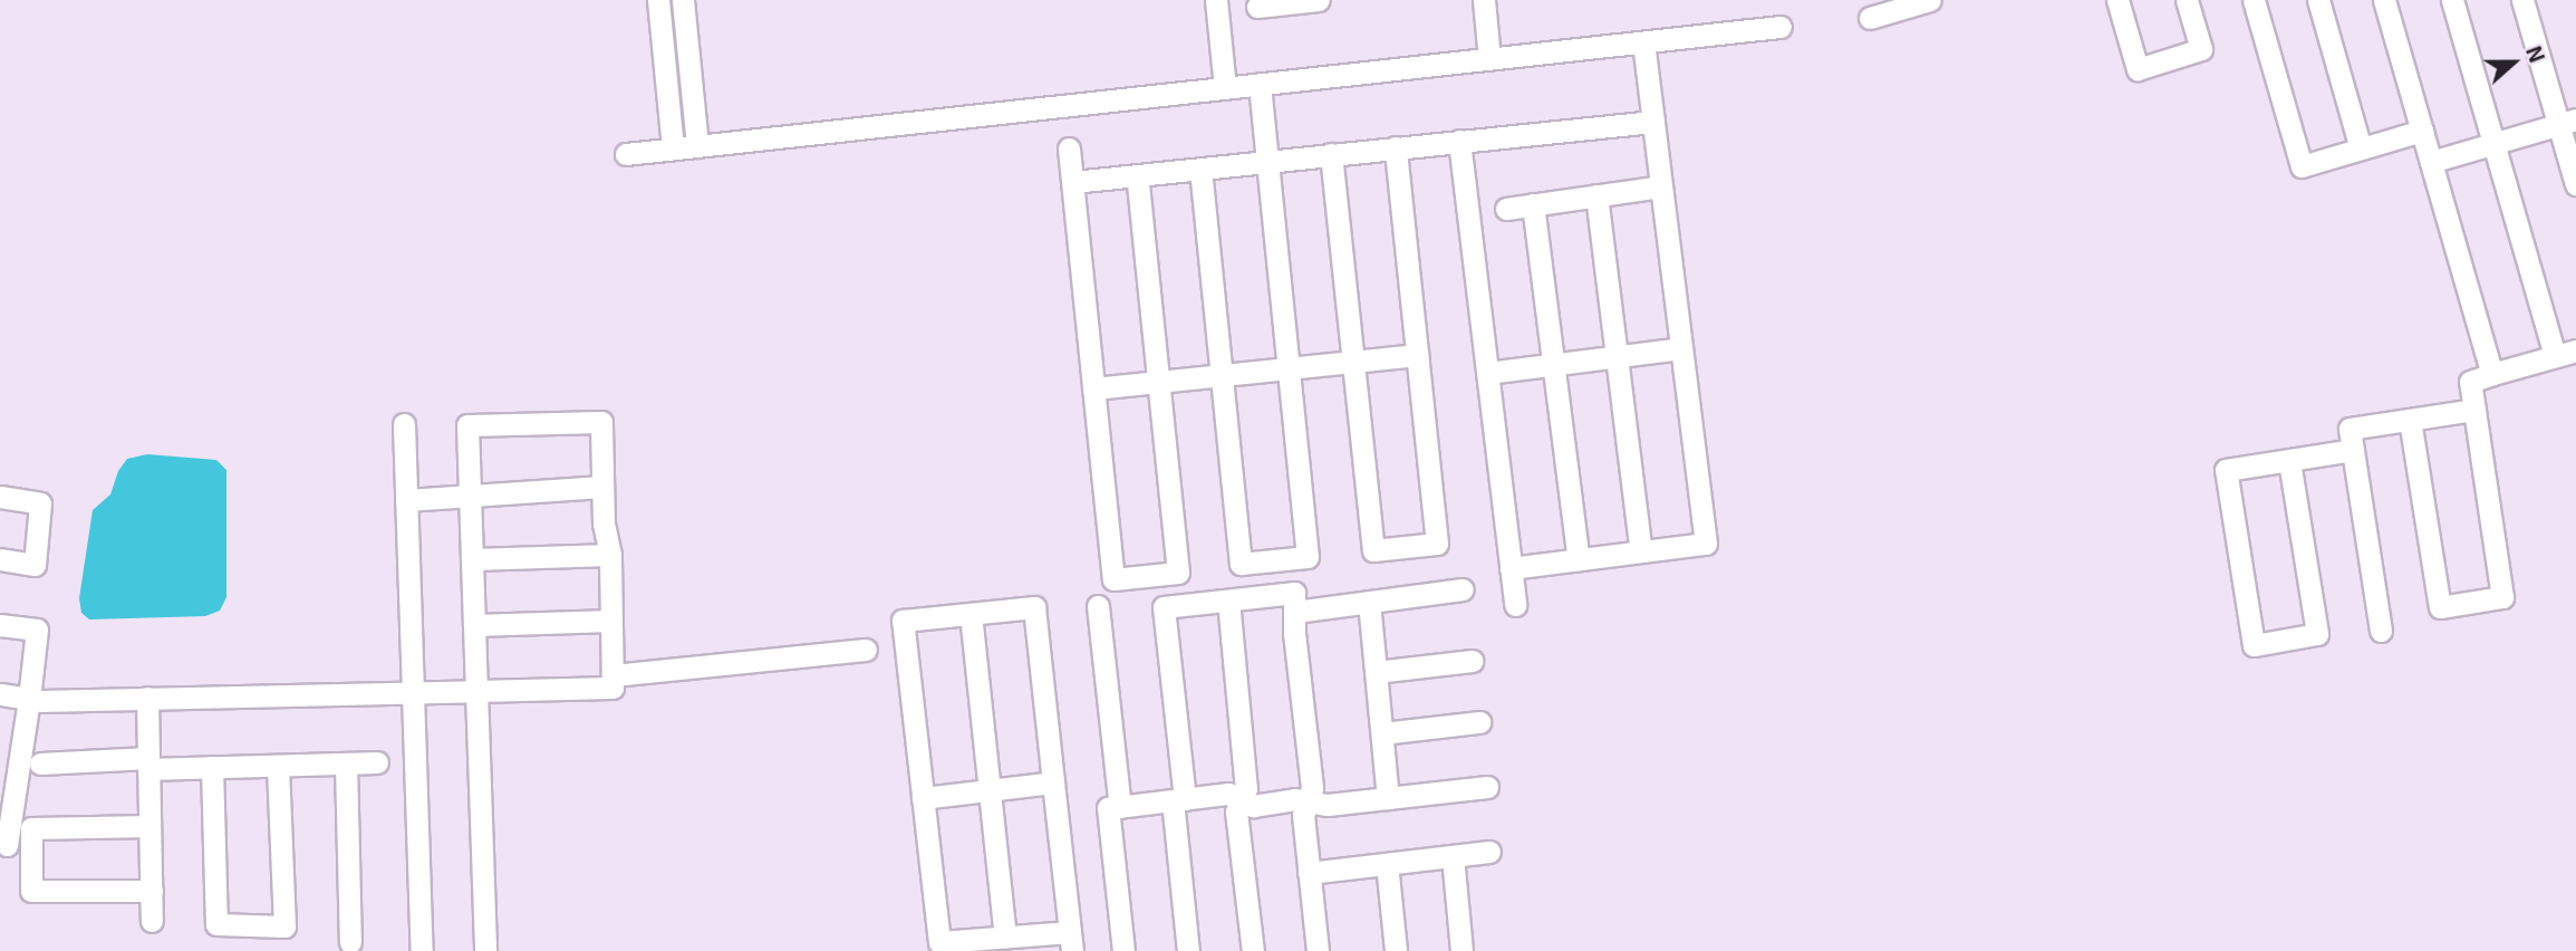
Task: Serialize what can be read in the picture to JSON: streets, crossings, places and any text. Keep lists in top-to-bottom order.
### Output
{
  "north": "right"
}
